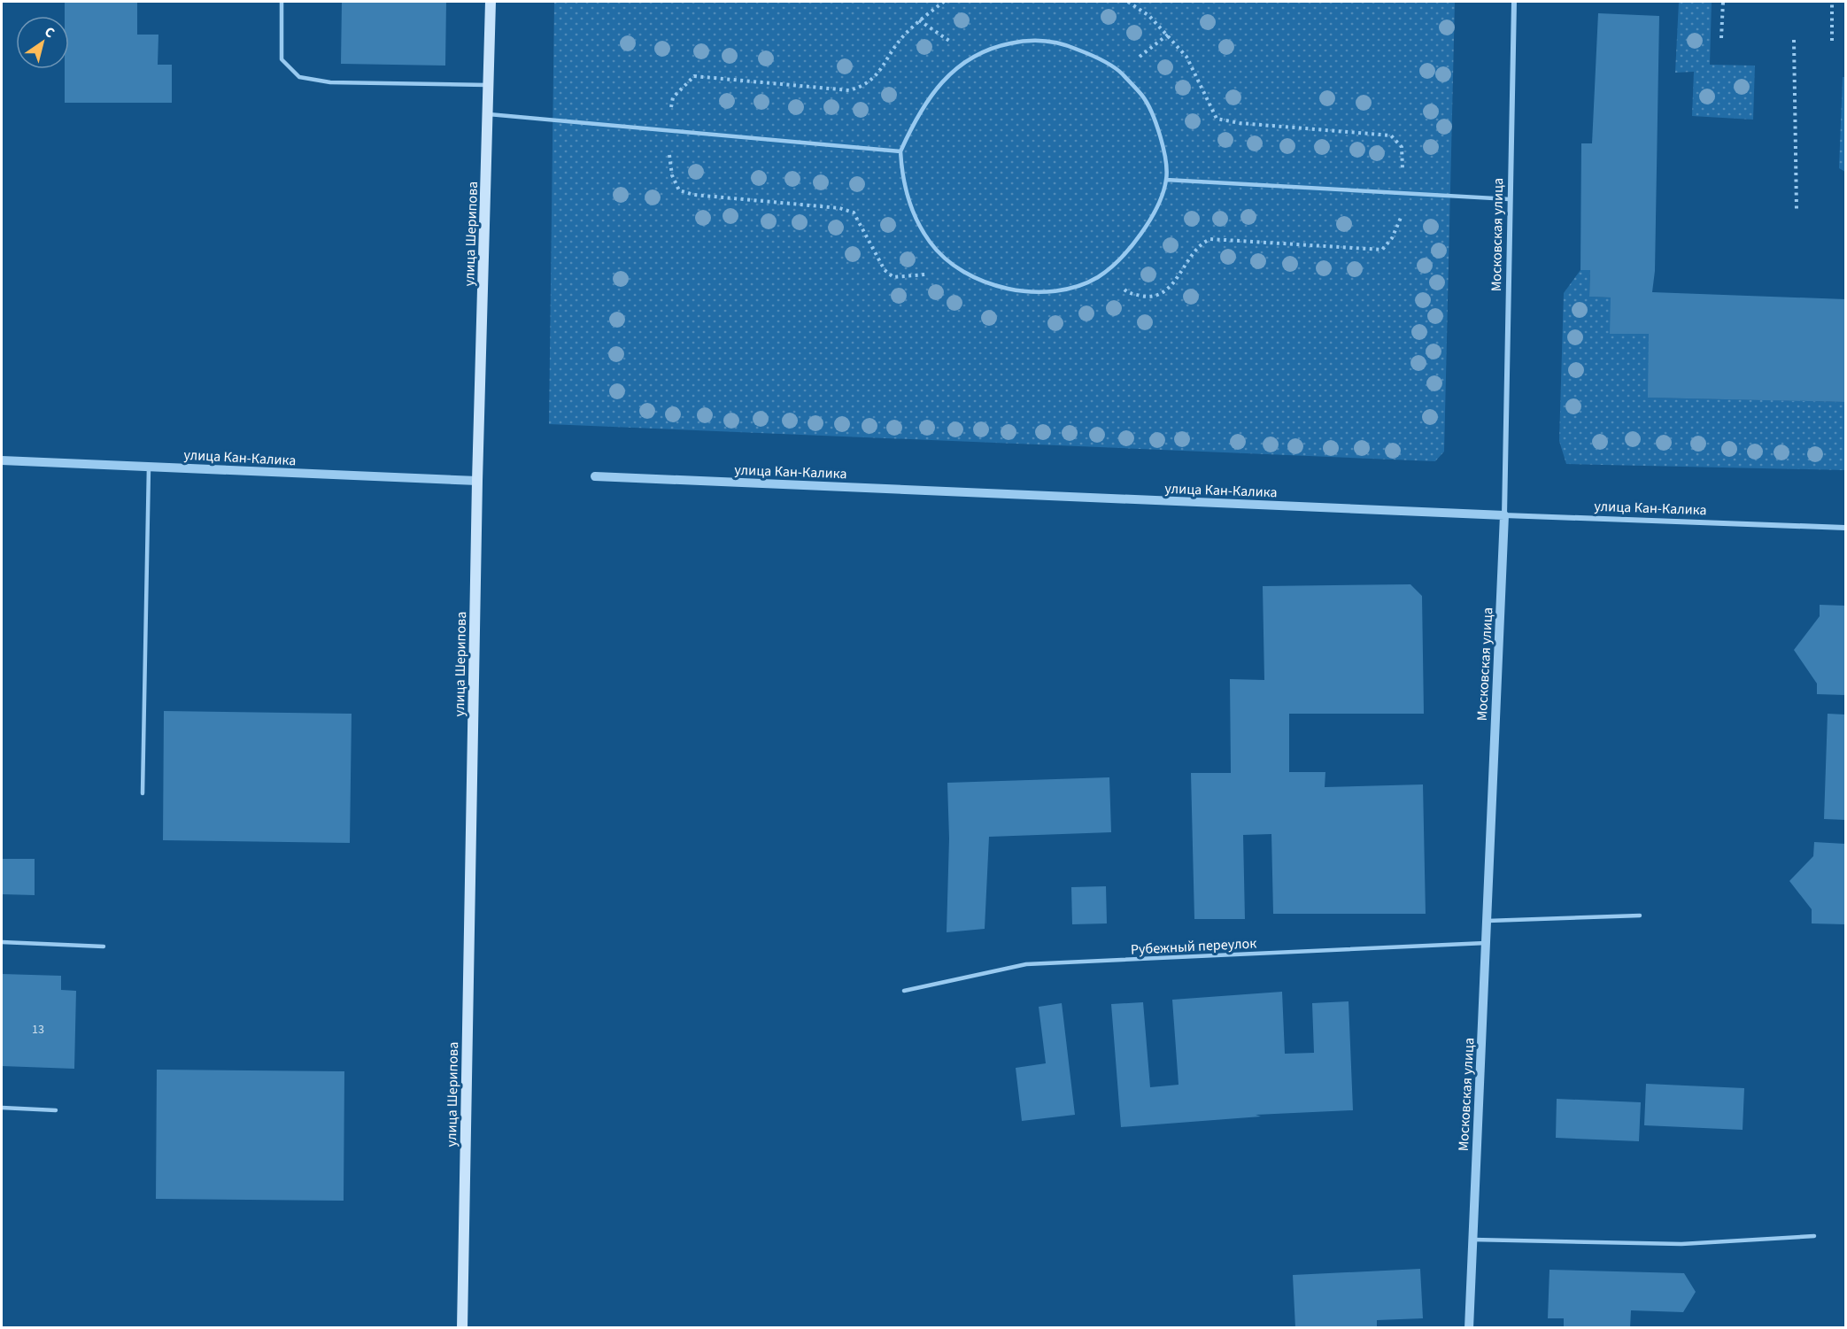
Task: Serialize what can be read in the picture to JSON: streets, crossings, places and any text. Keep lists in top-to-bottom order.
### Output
{
  "streets": {
    "main road": ["улица Шерипова"],
    "street": ["Московская улица", "улица Кан-Калика"],
    "lane": ["Рубежный переулок"]
  },
  "crossings": [
    ["улица Шерипова", "улица Кан-Калика"],
    ["Московская улица", "улица Кан-Калика"],
    ["Московская улица", "Рубежный переулок"]
  ],
  "house_numbers": ["13"],
  "north": "top right"
}
